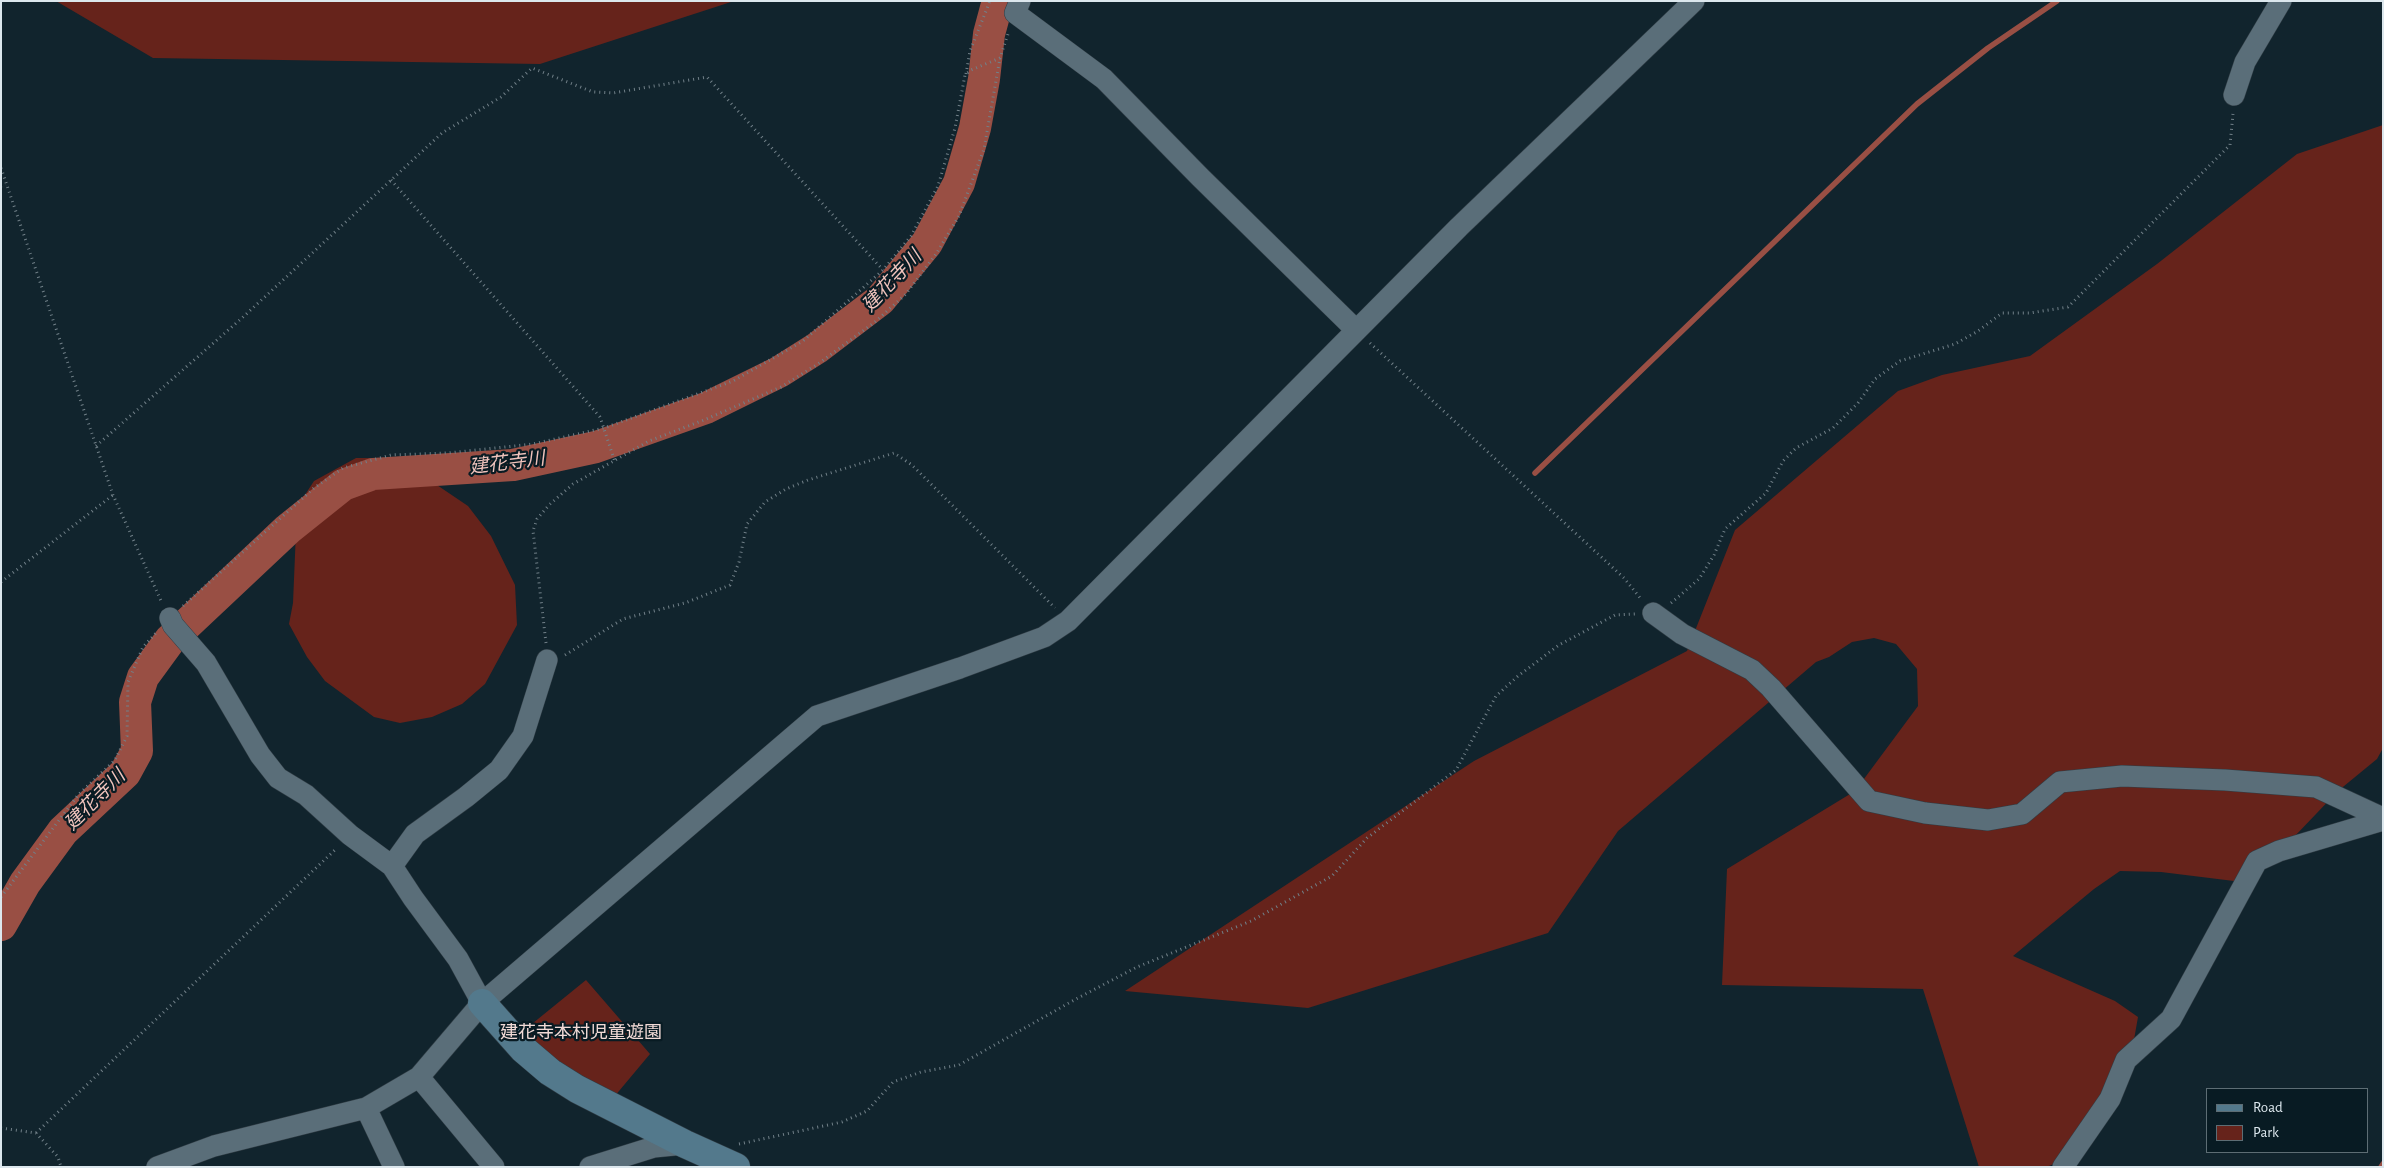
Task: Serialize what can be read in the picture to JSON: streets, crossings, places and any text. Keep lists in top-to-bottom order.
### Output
{
  "water": ["建花寺川"],
  "parks": ["建花寺本村児童遊園"],
  "legend": ["Road", "Park"]
}
